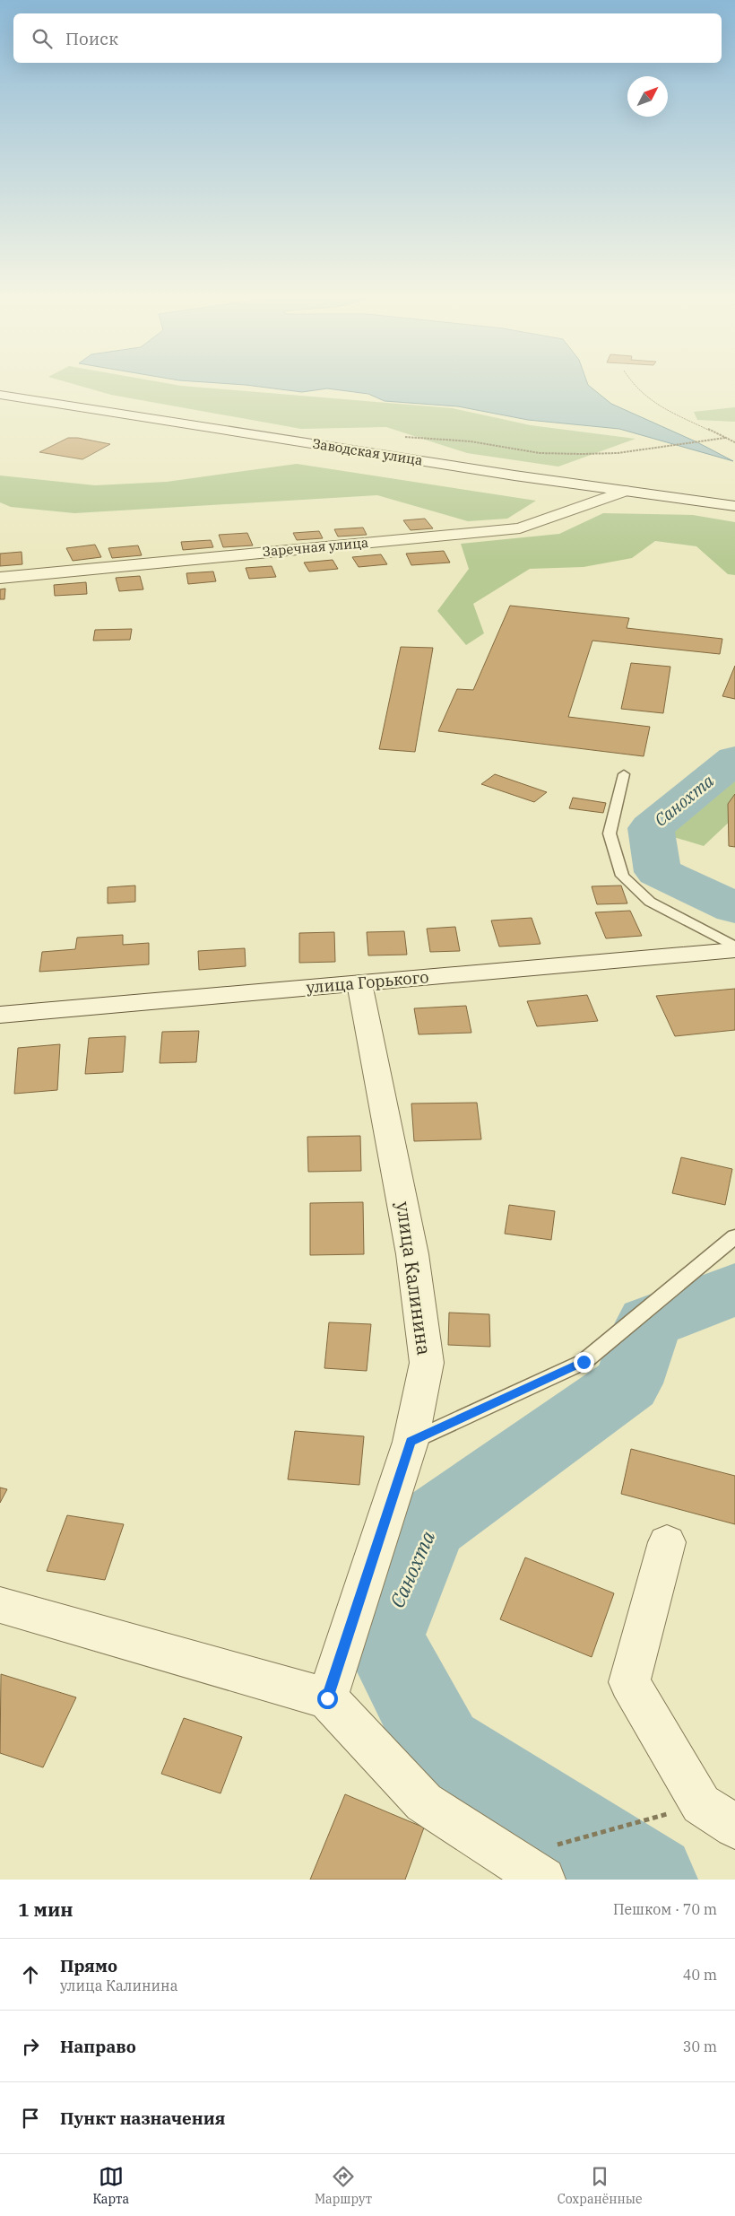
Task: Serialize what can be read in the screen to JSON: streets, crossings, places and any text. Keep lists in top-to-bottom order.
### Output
{
  "streets": {
    "street": [
      "Заводская улица",
      "Заречная улица",
      "улица Горького",
      "улица Калинина"
    ]
  },
  "crossings": [
    ["Заводская улица", "Заречная улица"],
    ["улица Горького", "улица Калинина"]
  ],
  "water": ["Санохта"],
  "north": "top right",
  "page": {
    "search": "Поиск",
    "heading": ["1 мин", "Пешком · 70 m"],
    "list": [
      ["Прямо", "улица Калинина", "40 m"],
      ["Направо", "30 m"],
      "Пункт назначения"
    ],
    "nav": ["Карта", "Маршрут", "Сохранённые"]
  }
}
